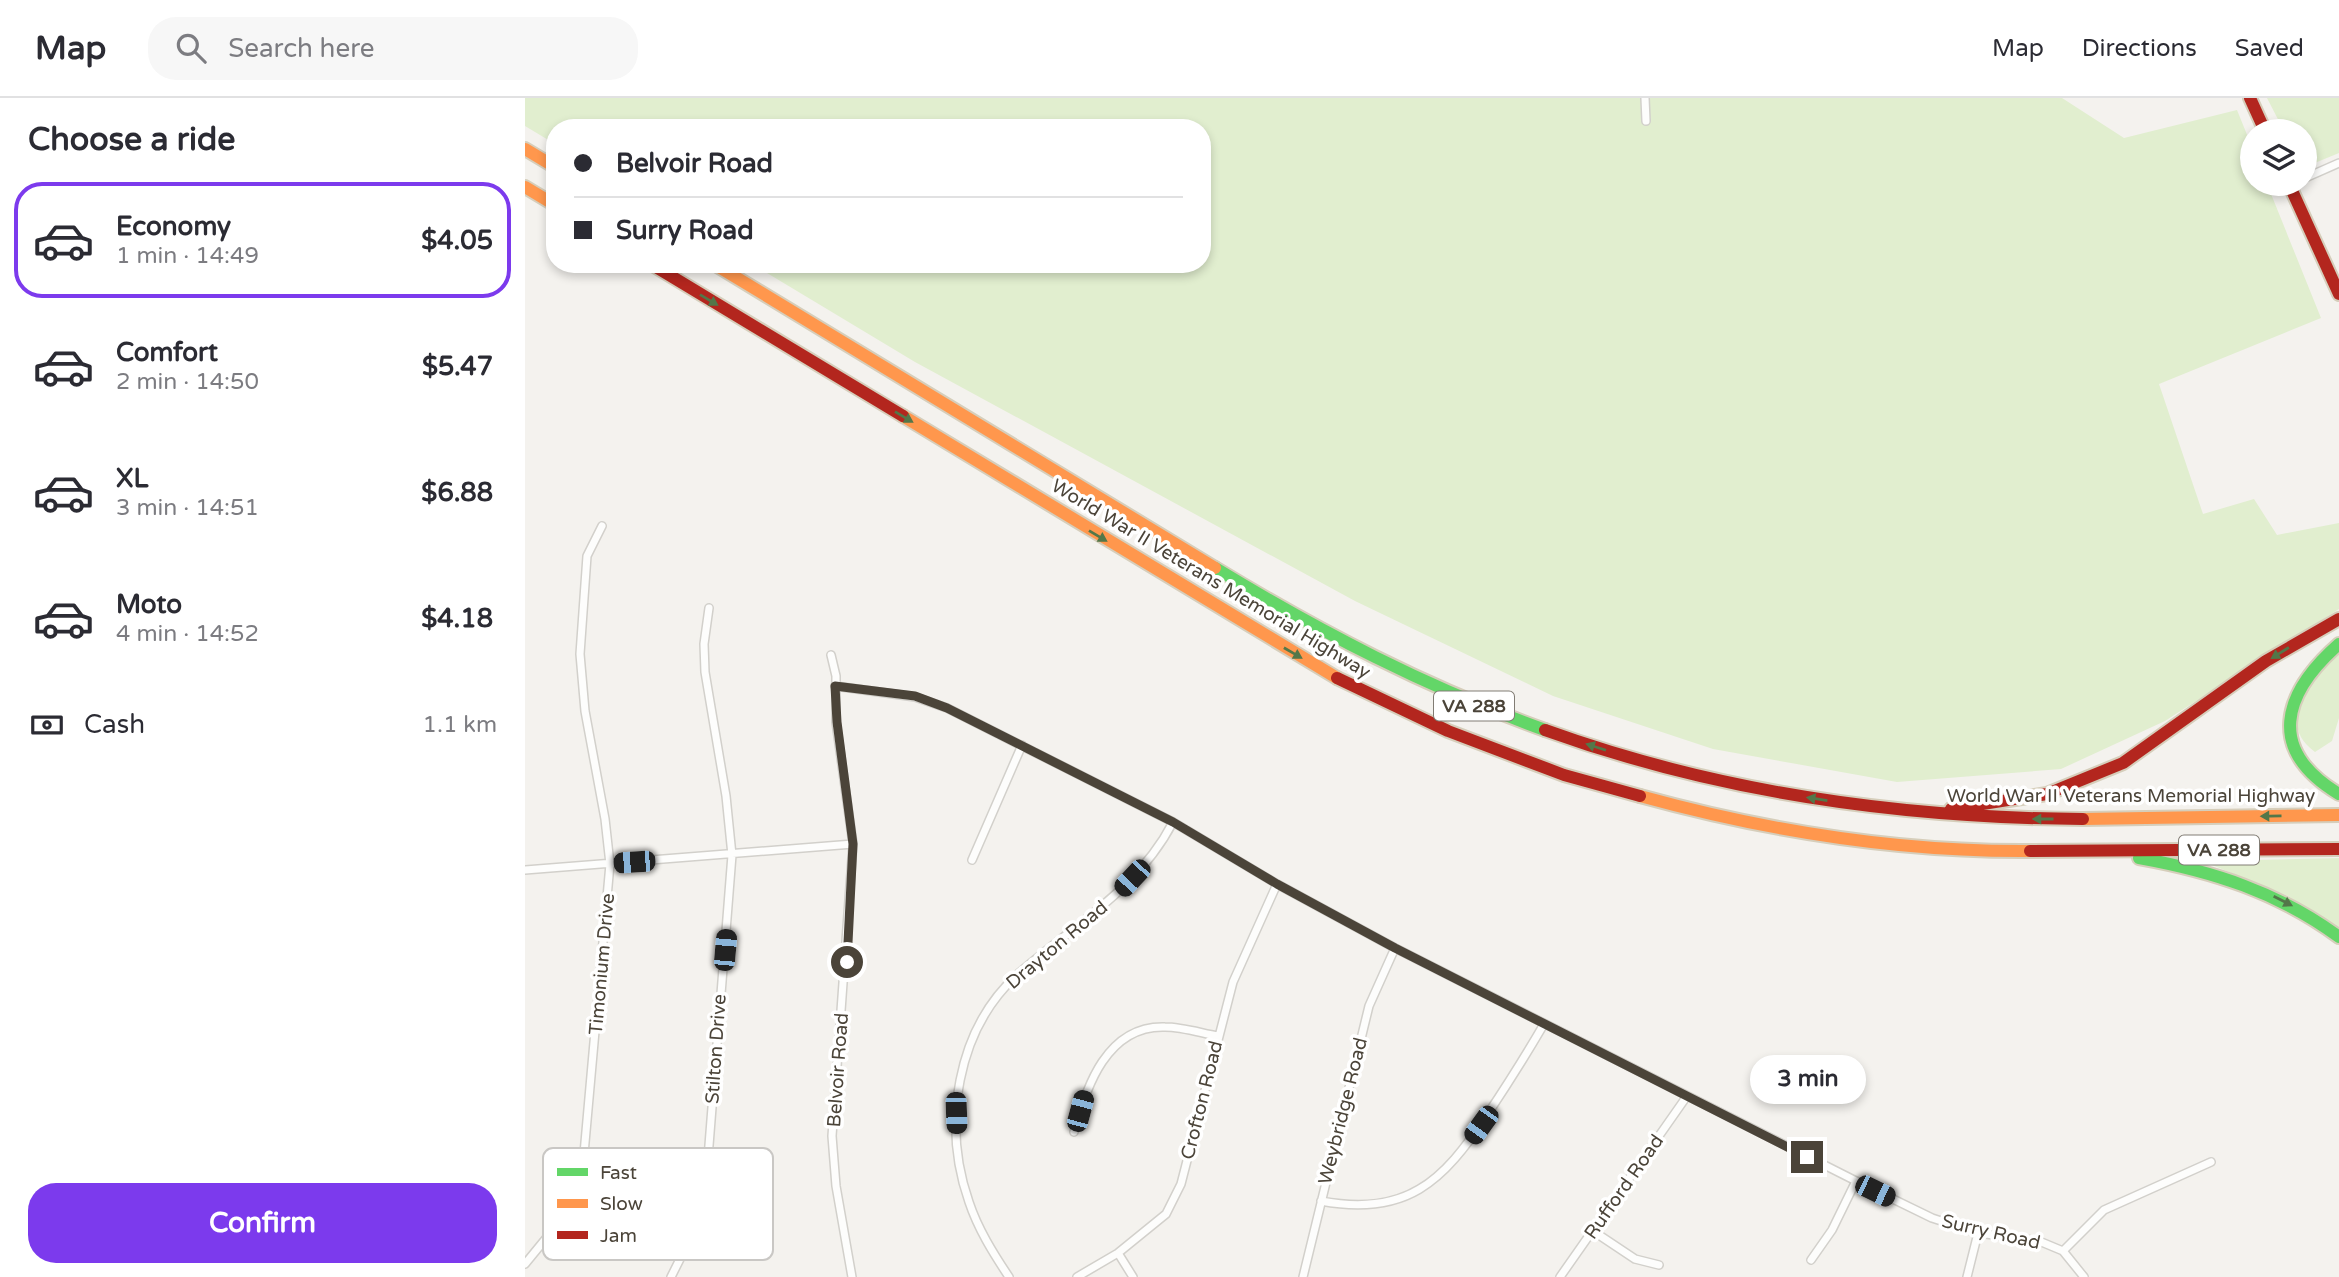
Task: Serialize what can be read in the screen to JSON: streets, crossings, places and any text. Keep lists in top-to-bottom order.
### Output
{
  "streets": {
    "main road": ["World War II Veterans Memorial Highway", "VA 288"],
    "street": [
      "Drayton Road",
      "Timonium Drive",
      "Stilton Drive",
      "Belvoir Road",
      "Crofton Road",
      "Weybridge Road",
      "Rufford Road",
      "Surry Road"
    ]
  },
  "crossings": [
    ["Drayton Road", "Surry Road"],
    ["Belvoir Road", "Surry Road"],
    ["Crofton Road", "Surry Road"],
    ["Weybridge Road", "Surry Road"],
    ["Rufford Road", "Surry Road"]
  ],
  "legend": ["Fast", "Slow", "Jam"],
  "page": {
    "header": "Map",
    "search": "Search here",
    "nav": ["Map", "Directions", "Saved"],
    "heading": "Choose a ride",
    "banner": ["Belvoir Road", "Surry Road"],
    "list": [
      {
        "name": "Economy",
        "note": "1 min · 14:49",
        "value": "$4.05"
      },
      {
        "name": "Comfort",
        "note": "2 min · 14:50",
        "value": "$5.47"
      },
      {
        "name": "XL",
        "note": "3 min · 14:51",
        "value": "$6.88"
      },
      {
        "name": "Moto",
        "note": "4 min · 14:52",
        "value": "$4.18"
      }
    ],
    "pay": ["Cash", "1.1 km"],
    "bubble": "3 min",
    "buttons": "Confirm"
  }
}
